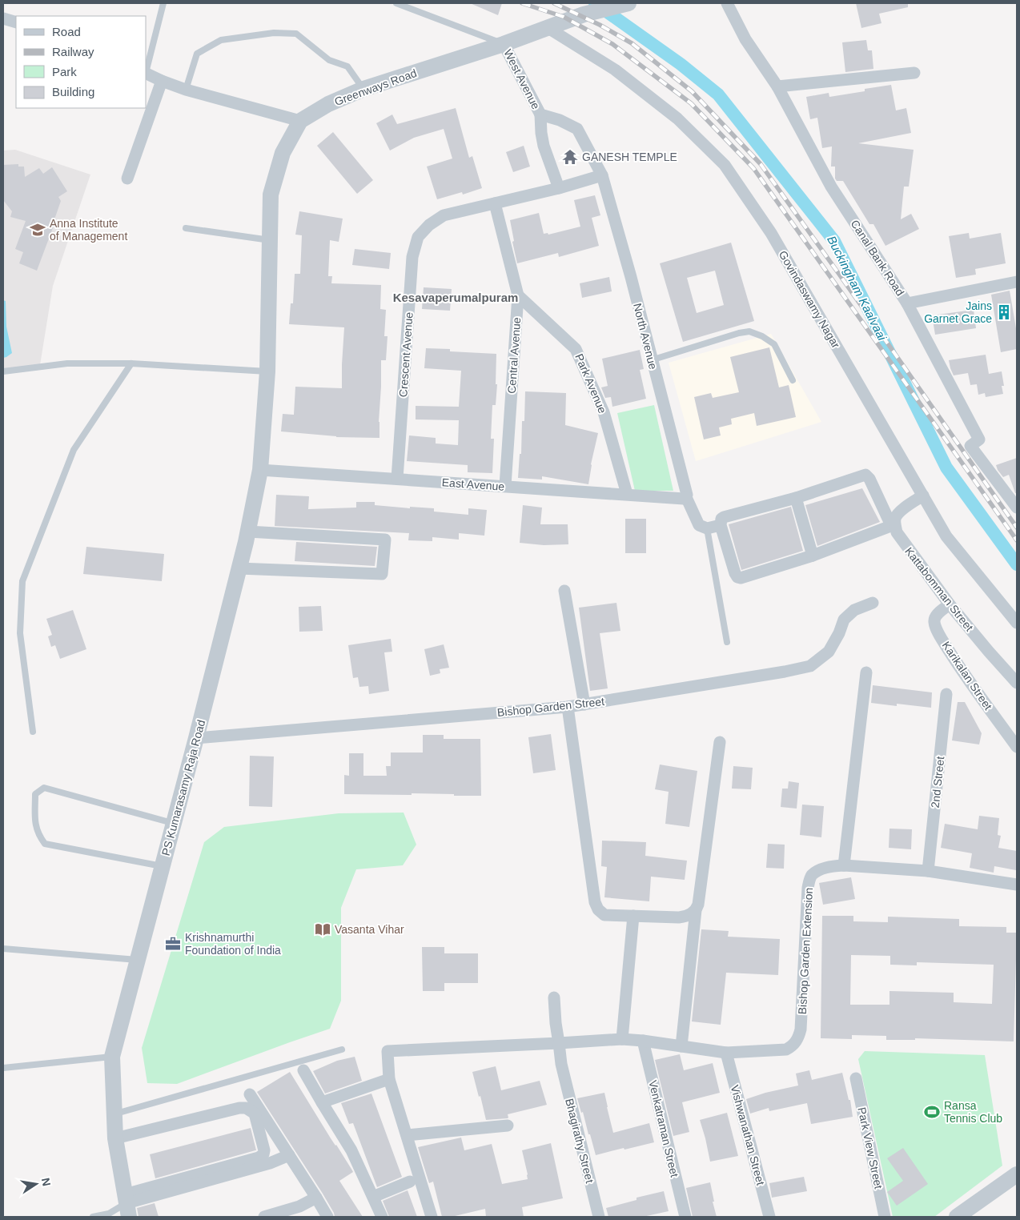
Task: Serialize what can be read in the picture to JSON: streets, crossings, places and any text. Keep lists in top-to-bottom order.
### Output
{
  "streets": {
    "street": [
      "West Avenue",
      "Greenways Road",
      "Canal Bank Road",
      "Govindaswamy Nagar",
      "North Avenue",
      "Crescent Avenue",
      "Central Avenue",
      "Park Avenue",
      "East Avenue",
      "Kattabomman Street",
      "Karikalan Street",
      "Bishop Garden Street",
      "2nd Street",
      "PS Kumarasamy Raja Road",
      "Bishop Garden Extension",
      "Venkatraman Street",
      "Vishwanathan Street",
      "Bhagirathy Street",
      "Park View Street"
    ]
  },
  "crossings": [
    ["West Avenue", "Greenways Road"],
    ["West Avenue", "North Avenue"],
    ["West Avenue", "Crescent Avenue"],
    ["Greenways Road", "Govindaswamy Nagar"],
    ["Greenways Road", "PS Kumarasamy Raja Road"],
    ["Govindaswamy Nagar", "Kattabomman Street"],
    ["North Avenue", "Crescent Avenue"],
    ["North Avenue", "East Avenue"],
    ["Crescent Avenue", "Central Avenue"],
    ["Crescent Avenue", "East Avenue"],
    ["Central Avenue", "Park Avenue"],
    ["Central Avenue", "East Avenue"],
    ["Park Avenue", "East Avenue"],
    ["East Avenue", "PS Kumarasamy Raja Road"],
    ["Kattabomman Street", "Karikalan Street"],
    ["Bishop Garden Street", "PS Kumarasamy Raja Road"],
    ["2nd Street", "Bishop Garden Extension"],
    ["Bishop Garden Extension", "Venkatraman Street"],
    ["Bishop Garden Extension", "Vishwanathan Street"],
    ["Bishop Garden Extension", "Bhagirathy Street"]
  ],
  "districts": ["Kesavaperumalpuram"],
  "water": ["Buckingham Kaalvaai"],
  "places": {
    "temple": ["GANESH TEMPLE"],
    "school or university": ["Anna Institute of Management"],
    "building": ["Jains Garnet Grace"],
    "library": ["Vasanta Vihar"],
    "office": ["Krishnamurthi Foundation of India"],
    "sports": ["Ransa Tennis Club"]
  },
  "legend": [
    "Road",
    "Railway",
    "Park",
    "Building"
  ],
  "north": "right"
}
